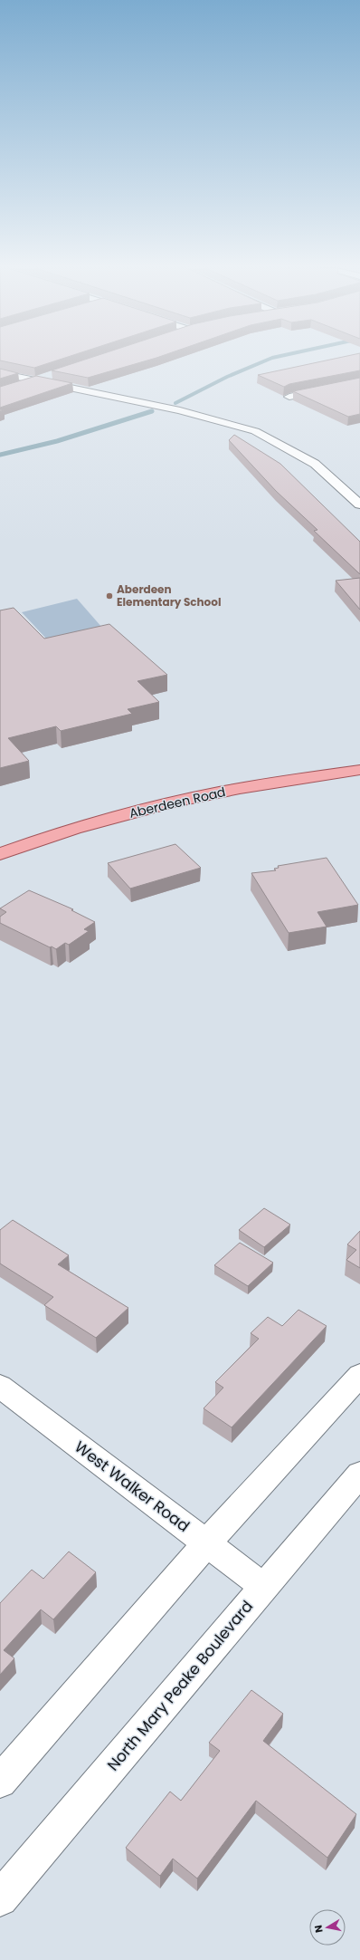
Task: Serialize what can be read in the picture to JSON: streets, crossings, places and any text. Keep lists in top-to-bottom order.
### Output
{
  "streets": {
    "main road": ["Aberdeen Road"],
    "street": ["West Walker Road", "North Mary Peake Boulevard"]
  },
  "crossings": [
    ["West Walker Road", "North Mary Peake Boulevard"]
  ],
  "places": ["Aberdeen Elementary School"],
  "north": "left"
}
